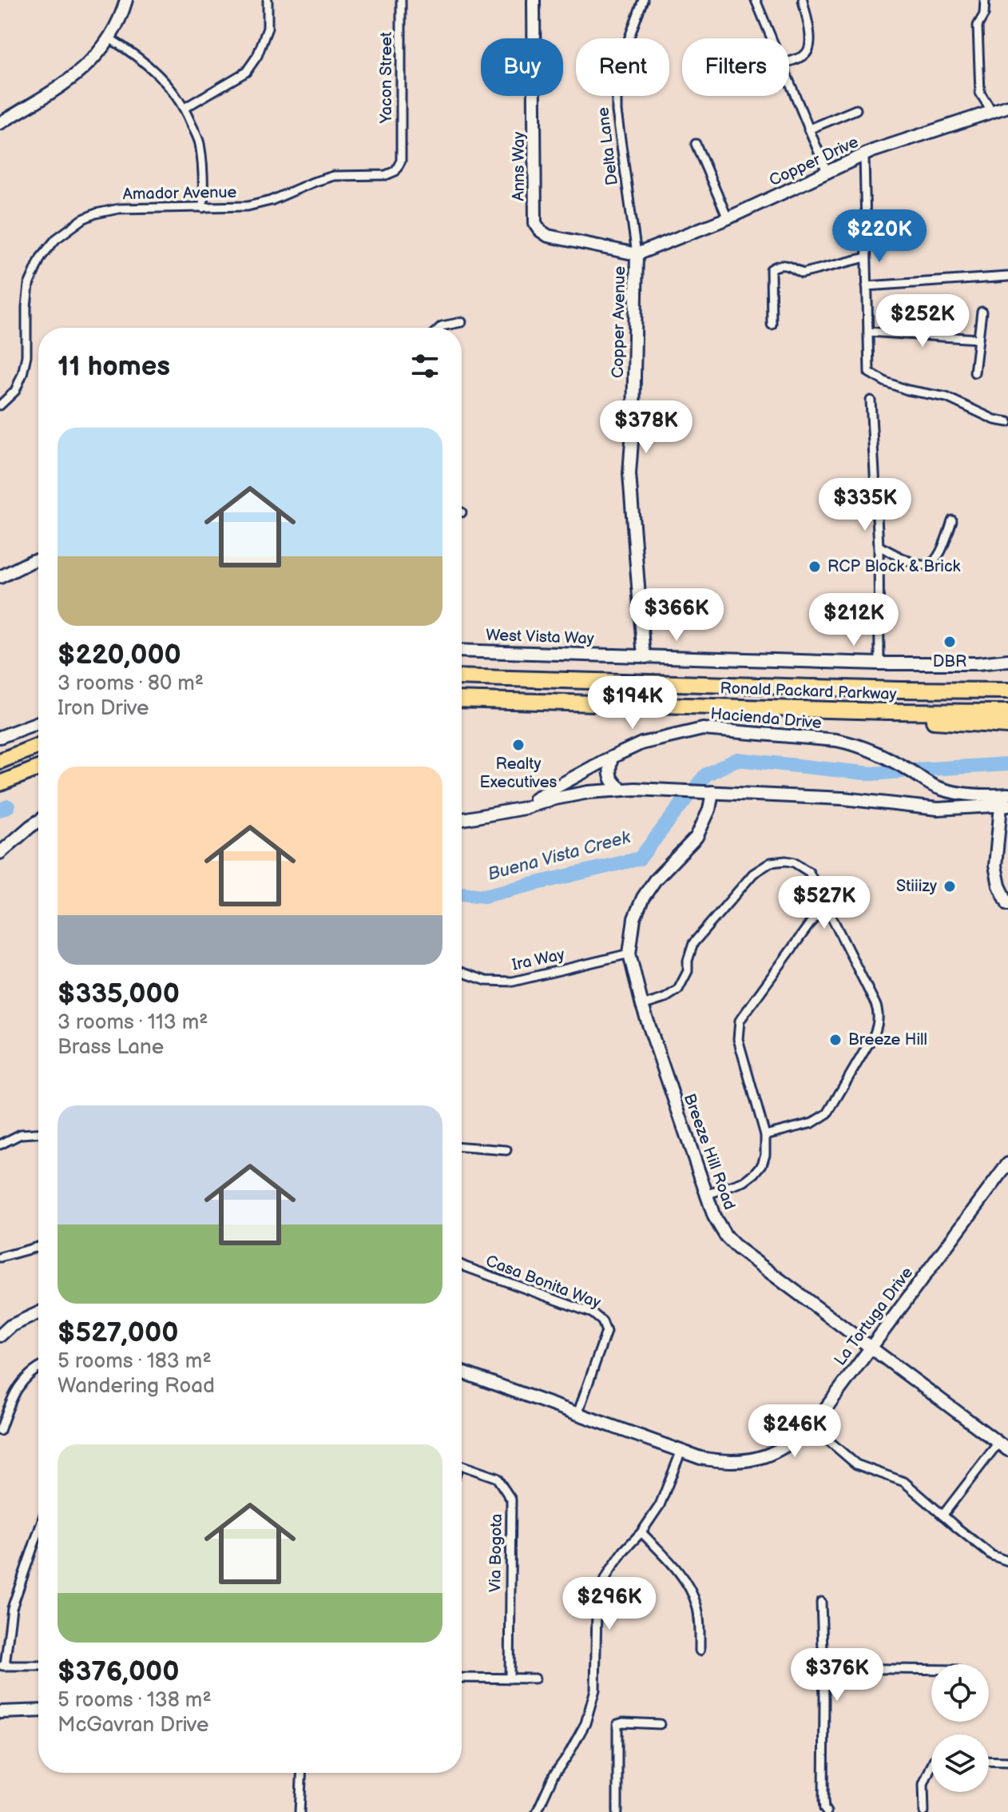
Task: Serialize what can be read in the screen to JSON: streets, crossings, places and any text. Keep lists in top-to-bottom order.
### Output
{
  "streets": {
    "highway": ["Ronald Packard Parkway"],
    "street": [
      "Yacon Street",
      "Delta Lane",
      "Copper Drive",
      "Anns Way",
      "Amador Avenue",
      "Copper Avenue",
      "West Vista Way",
      "Hacienda Drive",
      "Ira Way",
      "Breeze Hill Road",
      "Casa Bonita Way",
      "La Tortuga Drive",
      "Via Bogota"
    ]
  },
  "crossings": [
    ["Yacon Street", "Amador Avenue"],
    ["Delta Lane", "Copper Drive"],
    ["Delta Lane", "Anns Way"],
    ["Delta Lane", "Copper Avenue"],
    ["Copper Drive", "Anns Way"],
    ["Copper Drive", "Copper Avenue"],
    ["Anns Way", "Copper Avenue"],
    ["Copper Avenue", "West Vista Way"],
    ["Hacienda Drive", "Breeze Hill Road"],
    ["Ira Way", "Breeze Hill Road"],
    ["Breeze Hill Road", "La Tortuga Drive"],
    ["Casa Bonita Way", "La Tortuga Drive"]
  ],
  "water": ["Buena Vista Creek"],
  "places": [
    "RCP Block & Brick",
    "DBR",
    "Realty Executives",
    "Stiiizy",
    "Breeze Hill"
  ],
  "page": {
    "chip": ["Buy", "Rent", "Filters"],
    "price": [
      "$220K",
      "$252K",
      "$378K",
      "$335K",
      "$366K",
      "$212K",
      "$194K",
      "$527K",
      "$246K",
      "$296K",
      "$376K"
    ],
    "heading": "11 homes",
    "list": [
      {
        "name": "$220,000",
        "note": "3 rooms · 80 m² · Iron Drive"
      },
      {
        "name": "$335,000",
        "note": "3 rooms · 113 m² · Brass Lane"
      },
      {
        "name": "$527,000",
        "note": "5 rooms · 183 m² · Wandering Road"
      },
      {
        "name": "$376,000",
        "note": "5 rooms · 138 m² · McGavran Drive"
      }
    ]
  }
}
